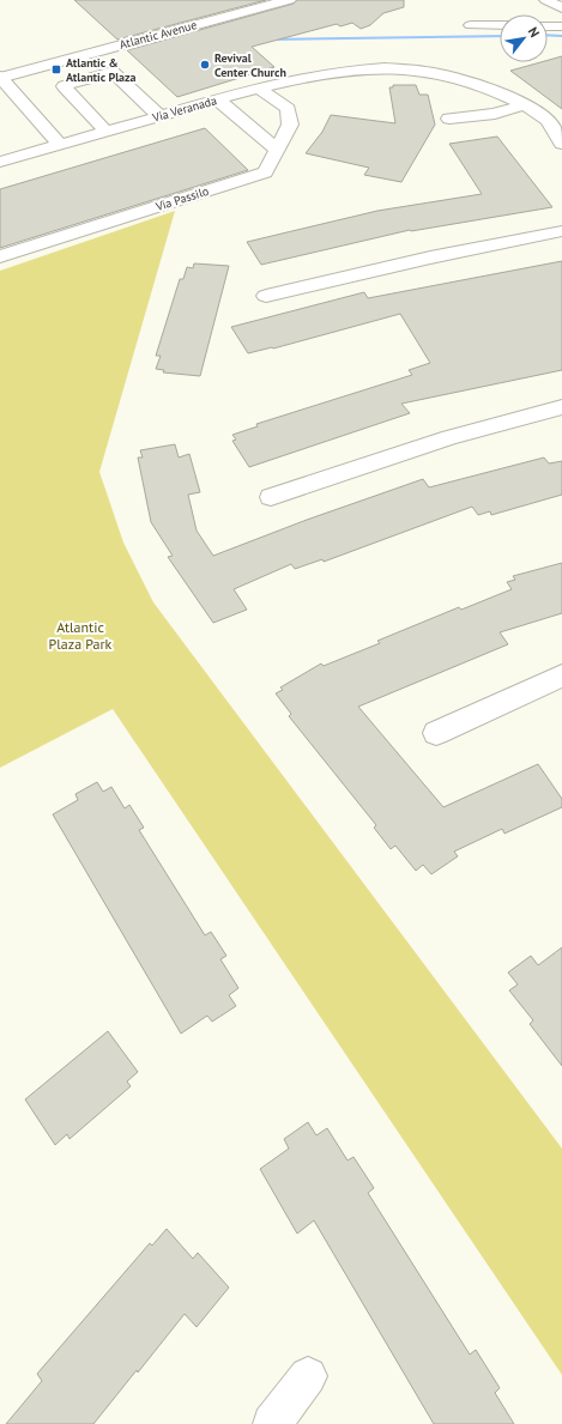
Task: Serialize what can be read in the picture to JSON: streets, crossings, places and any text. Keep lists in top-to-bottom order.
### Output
{
  "streets": {
    "street": ["Atlantic Avenue", "Via Veranada", "Via Passilo"]
  },
  "crossings": [
    ["Via Veranada", "Via Passilo"]
  ],
  "parks": ["Atlantic Plaza Park"],
  "places": {
    "other": ["Revival Center Church"],
    "transit": ["Atlantic & Atlantic Plaza"]
  },
  "north": "top right"
}
